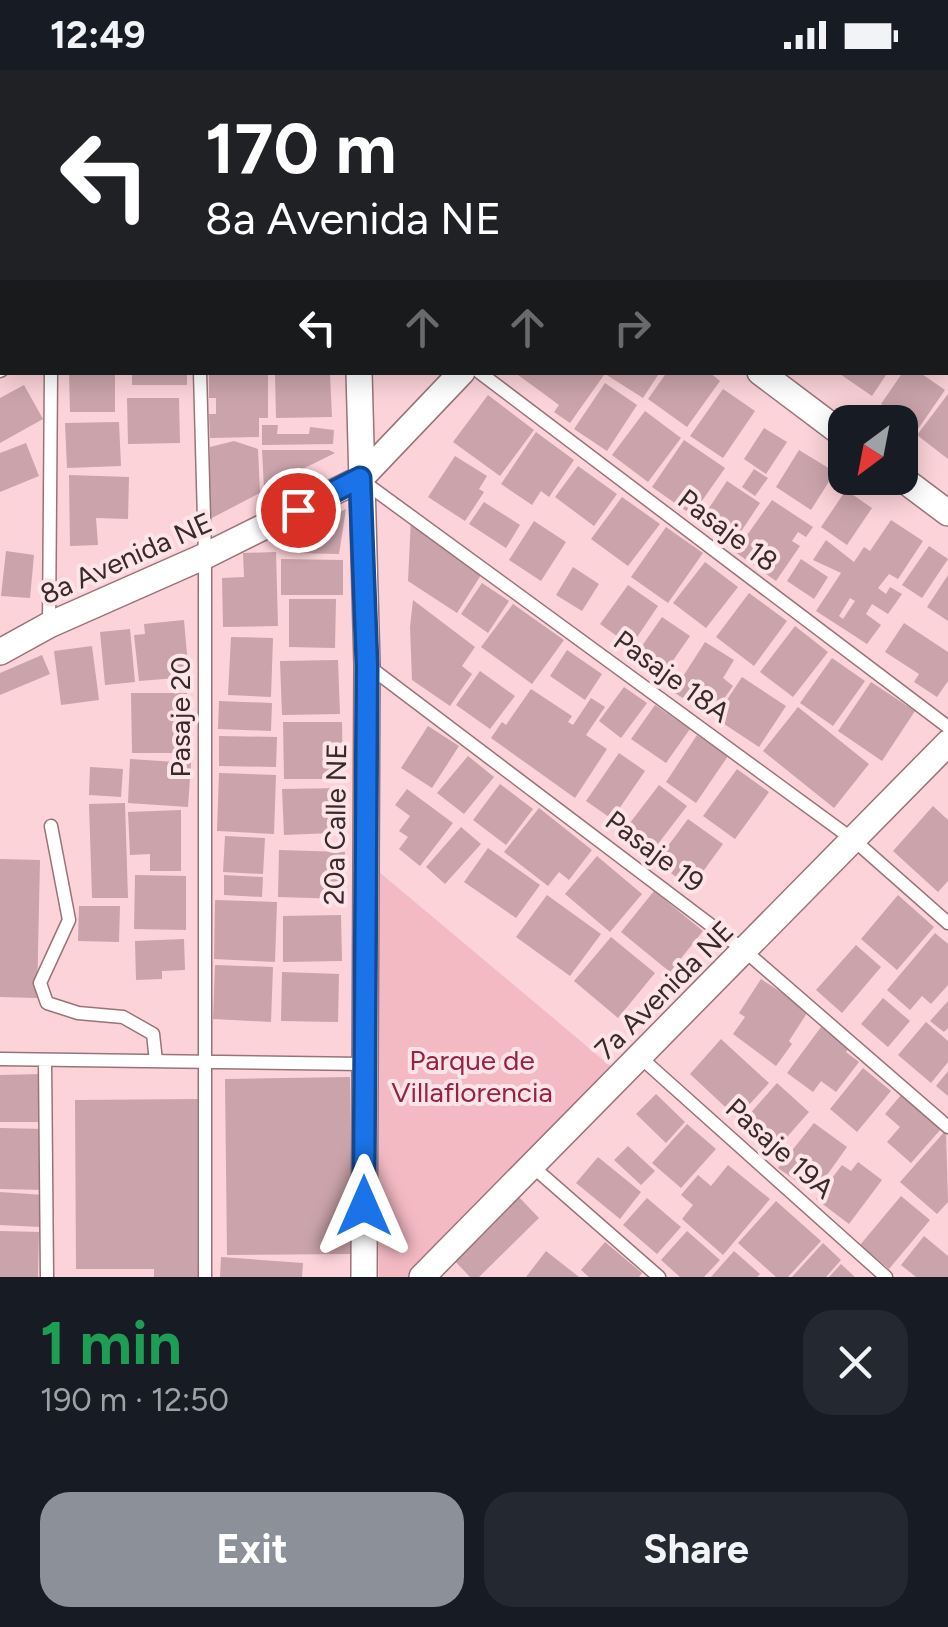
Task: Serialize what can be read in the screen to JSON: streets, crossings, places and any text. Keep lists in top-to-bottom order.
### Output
{
  "streets": {
    "street": ["8a Avenida NE", "20a Calle NE", "7a Avenida NE"],
    "lane": [
      "Pasaje 18",
      "Pasaje 18A",
      "Pasaje 20",
      "Pasaje 19",
      "Pasaje 19A"
    ]
  },
  "crossings": [
    ["8a Avenida NE", "Pasaje 18A"],
    ["8a Avenida NE", "Pasaje 20"],
    ["8a Avenida NE", "20a Calle NE"],
    ["Pasaje 18A", "20a Calle NE"],
    ["Pasaje 18A", "7a Avenida NE"],
    ["20a Calle NE", "Pasaje 19"],
    ["Pasaje 19", "7a Avenida NE"],
    ["7a Avenida NE", "Pasaje 19A"]
  ],
  "parks": ["Parque de Villaflorencia"],
  "north": "bottom left",
  "page": {
    "status": "12:49",
    "turn": ["170 m", "8a Avenida NE"],
    "heading": ["1 min", "190 m · 12:50"],
    "buttons": ["Exit", "Share"]
  }
}
